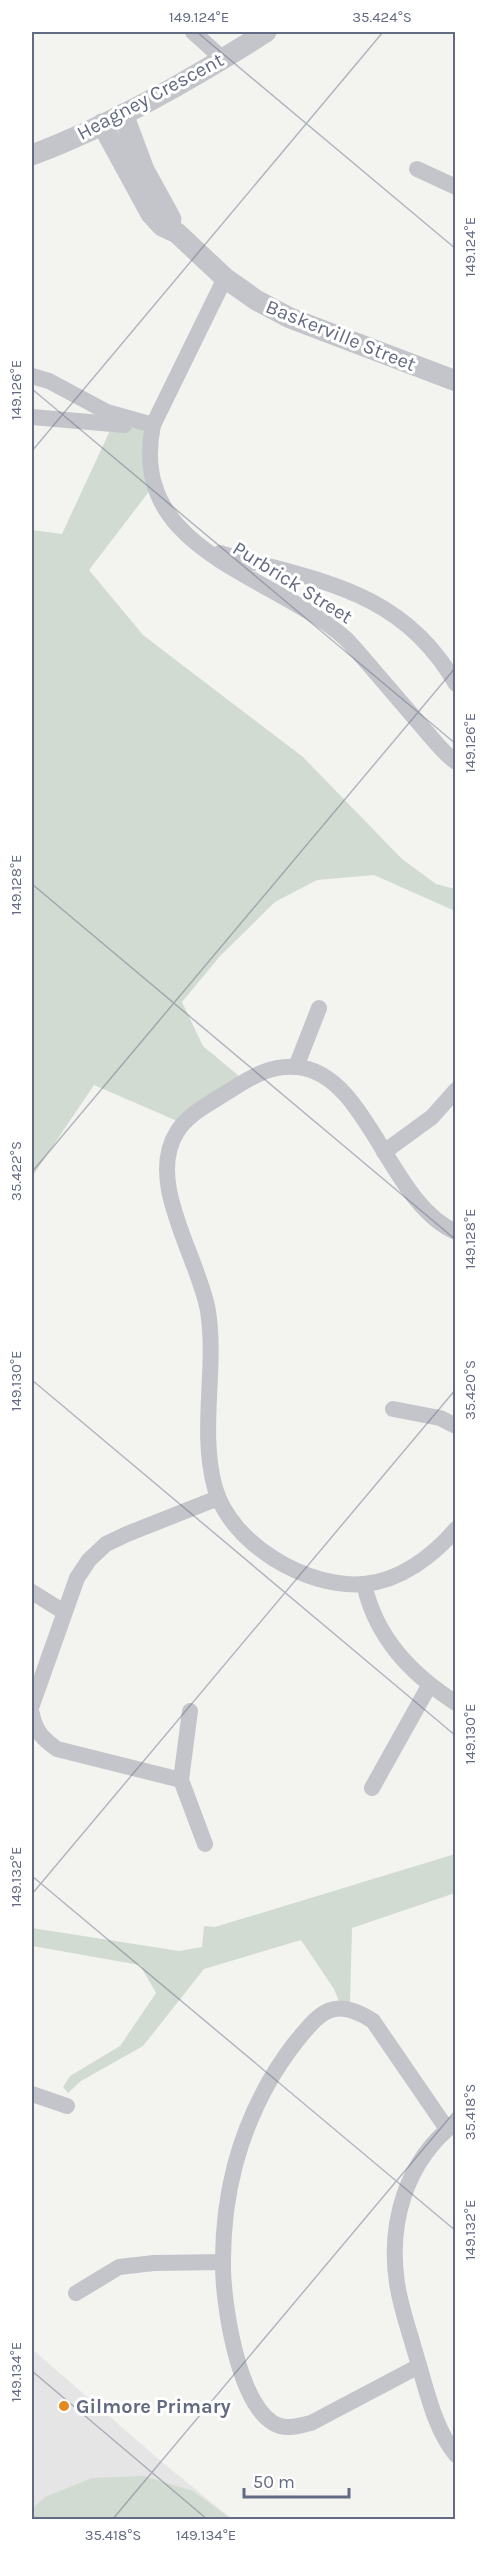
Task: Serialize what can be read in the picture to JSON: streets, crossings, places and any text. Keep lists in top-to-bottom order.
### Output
{
  "streets": {
    "street": ["Heagney Crescent", "Baskerville Street", "Purbrick Street"]
  },
  "crossings": [
    ["Heagney Crescent", "Baskerville Street"],
    ["Baskerville Street", "Purbrick Street"]
  ],
  "places": ["Gilmore Primary"],
  "scale_bar": "50 m",
  "coordinates": [
    "149.124°E",
    "35.424°S",
    "149.126°E",
    "149.128°E",
    "35.422°S",
    "149.130°E",
    "35.420°S",
    "149.132°E",
    "35.418°S",
    "149.134°E"
  ]
}
